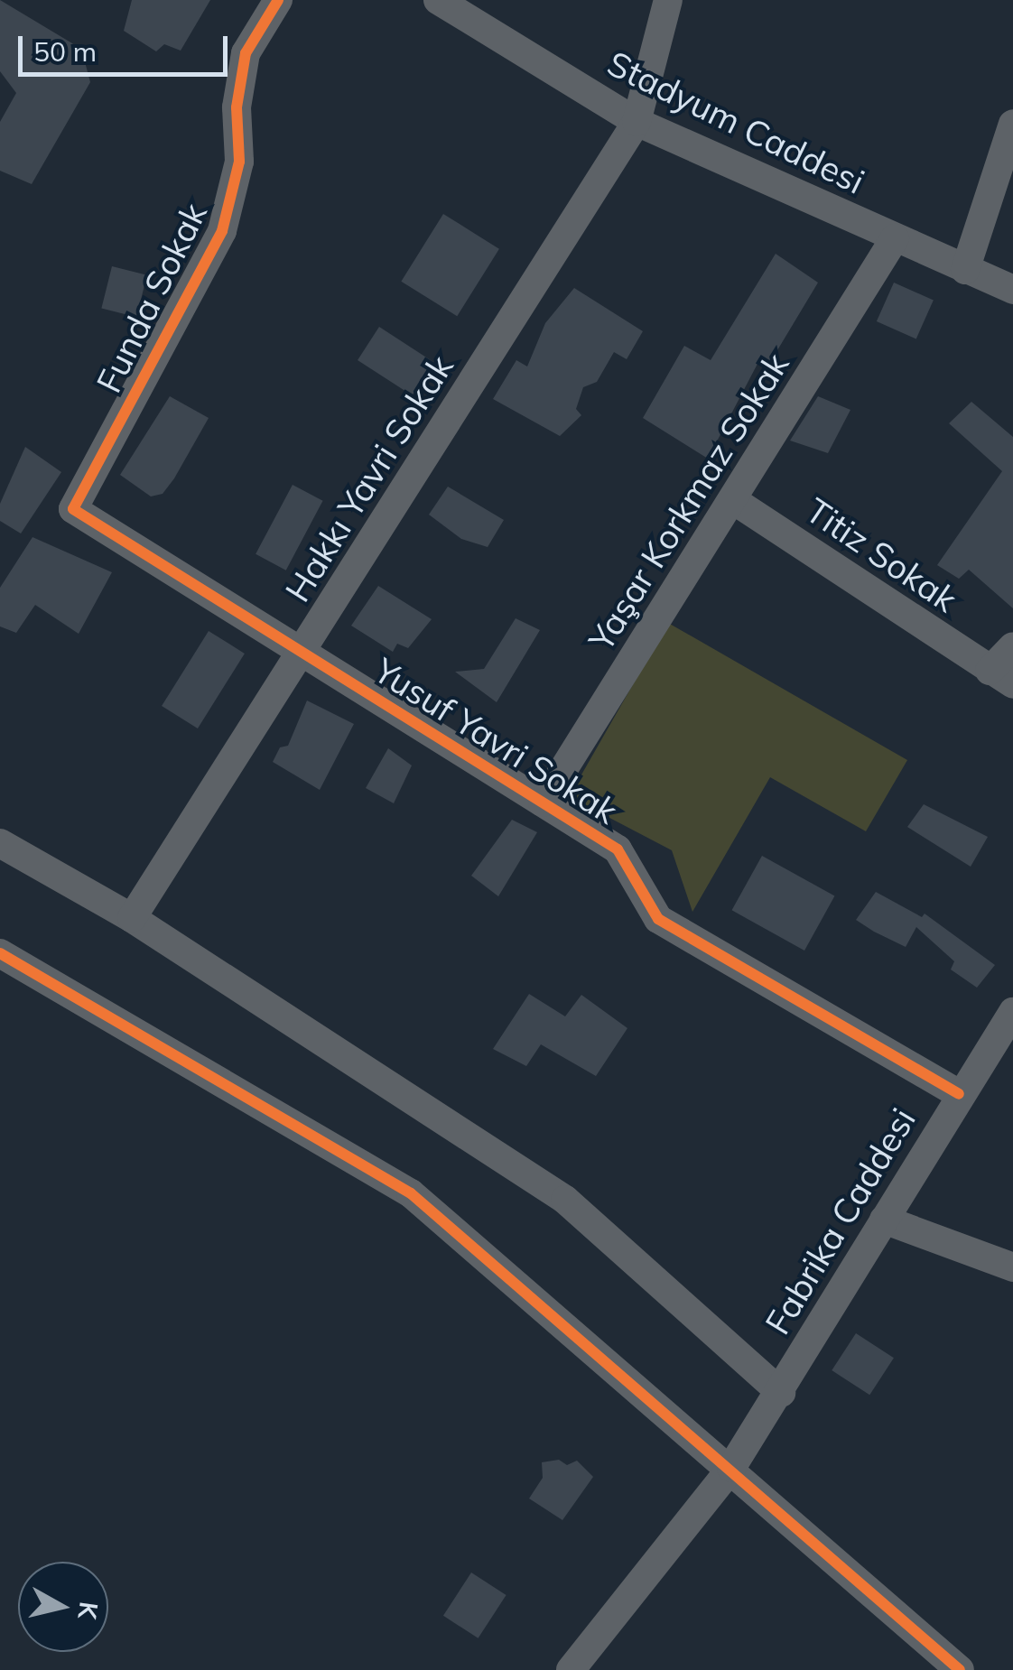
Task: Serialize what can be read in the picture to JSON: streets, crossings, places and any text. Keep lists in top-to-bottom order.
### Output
{
  "streets": {
    "street": [
      "Stadyum Caddesi",
      "Funda Sokak",
      "Hakkı Yavri Sokak",
      "Yaşar Korkmaz Sokak",
      "Titiz Sokak",
      "Yusuf Yavri Sokak",
      "Fabrika Caddesi"
    ]
  },
  "crossings": [
    ["Stadyum Caddesi", "Hakkı Yavri Sokak"],
    ["Stadyum Caddesi", "Yaşar Korkmaz Sokak"],
    ["Funda Sokak", "Yusuf Yavri Sokak"],
    ["Hakkı Yavri Sokak", "Yusuf Yavri Sokak"],
    ["Yaşar Korkmaz Sokak", "Titiz Sokak"],
    ["Yaşar Korkmaz Sokak", "Yusuf Yavri Sokak"],
    ["Yusuf Yavri Sokak", "Fabrika Caddesi"]
  ],
  "scale_bar": "50 m",
  "north": "right"
}
